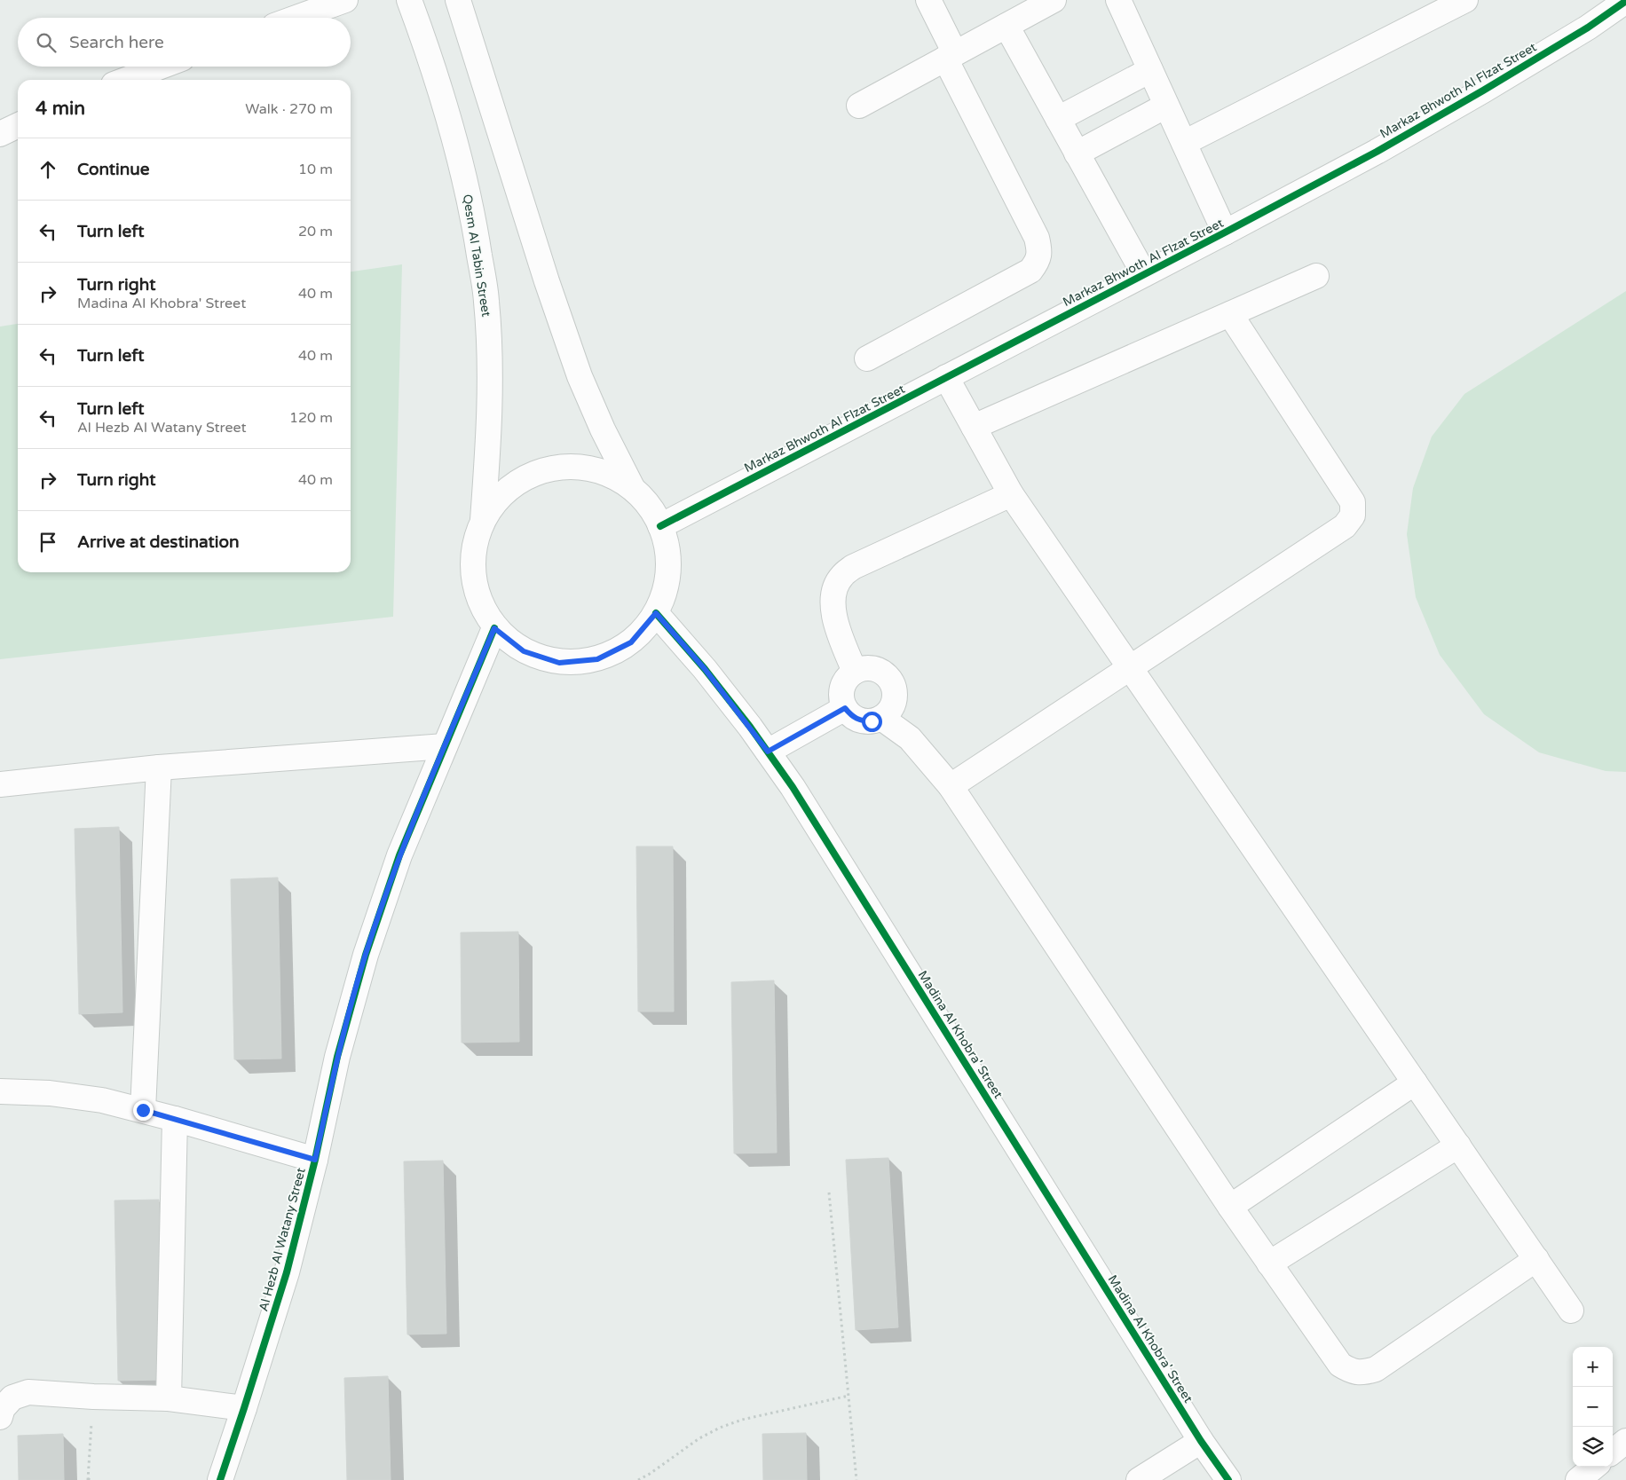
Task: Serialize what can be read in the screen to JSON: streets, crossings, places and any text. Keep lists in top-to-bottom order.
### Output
{
  "streets": {
    "street": [
      "Markaz Bhwoth Al Flzat Street",
      "Qesm Al Tabin Street",
      "Madina Al Khobra' Street",
      "Al Hezb Al Watany Street"
    ]
  },
  "page": {
    "search": "Search here",
    "heading": ["4 min", "Walk · 270 m"],
    "list": [
      ["Continue", "10 m"],
      ["Turn left", "20 m"],
      ["Turn right", "Madina Al Khobra' Street", "40 m"],
      ["Turn left", "40 m"],
      ["Turn left", "Al Hezb Al Watany Street", "120 m"],
      ["Turn right", "40 m"],
      "Arrive at destination"
    ],
    "map_buttons": ["+", "−"]
  }
}
